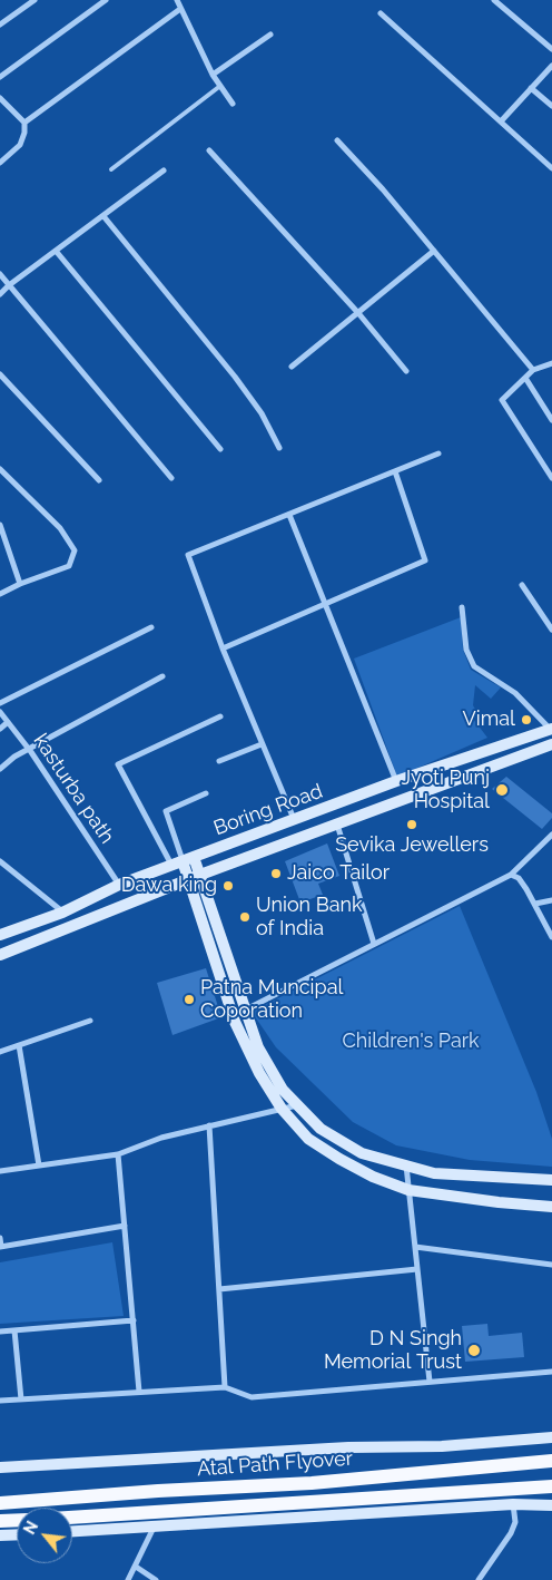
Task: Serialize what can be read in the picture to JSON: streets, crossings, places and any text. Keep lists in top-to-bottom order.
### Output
{
  "streets": {
    "main road": ["Atal Path Flyover"],
    "street": ["kasturba path", "Boring Road"]
  },
  "crossings": [
    ["kasturba path", "Boring Road"]
  ],
  "parks": ["Children's Park"],
  "places": [
    "Vimal",
    "Jyoti Punj Hospital",
    "Sevika Jewellers",
    "Jaico Tailor",
    "Dawa king",
    "Union Bank of India",
    "Patna Muncipal Coporation",
    "D N Singh Memorial Trust"
  ],
  "north": "top left"
}
